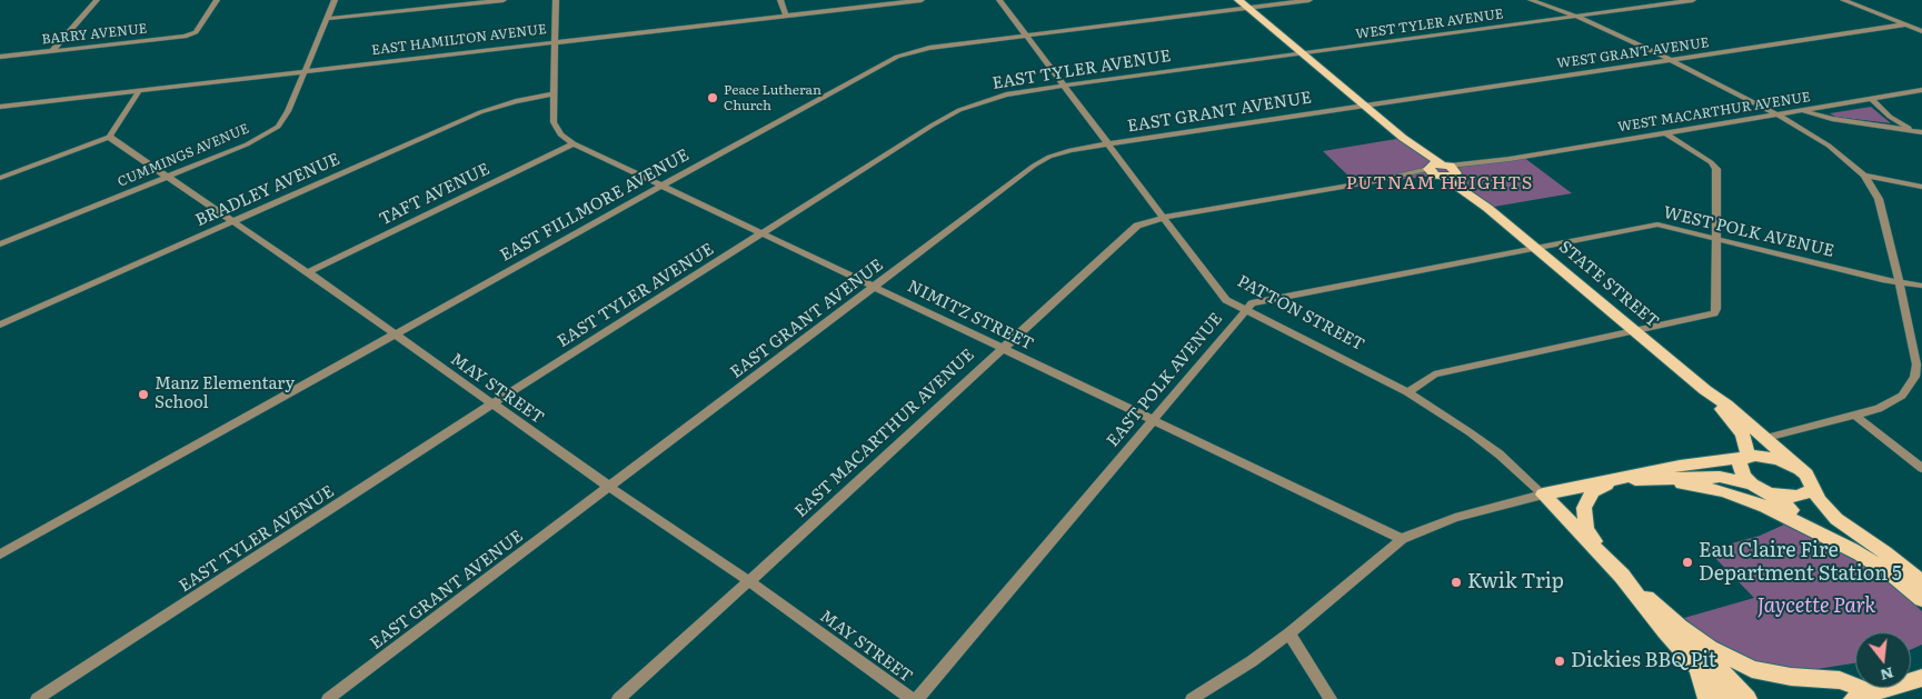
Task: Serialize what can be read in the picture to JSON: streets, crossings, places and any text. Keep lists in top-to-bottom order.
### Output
{
  "streets": {
    "main road": ["STATE STREET", "PATTON STREET"],
    "street": [
      "WEST TYLER AVENUE",
      "BARRY AVENUE",
      "EAST HAMILTON AVENUE",
      "WEST GRANT AVENUE",
      "EAST TYLER AVENUE",
      "EAST GRANT AVENUE",
      "WEST MACARTHUR AVENUE",
      "CUMMINGS AVENUE",
      "BRADLEY AVENUE",
      "TAFT AVENUE",
      "EAST FILLMORE AVENUE",
      "WEST POLK AVENUE",
      "NIMITZ STREET",
      "EAST POLK AVENUE",
      "MAY STREET",
      "EAST MACARTHUR AVENUE"
    ]
  },
  "crossings": [
    ["WEST TYLER AVENUE", "EAST TYLER AVENUE"],
    ["WEST TYLER AVENUE", "STATE STREET"],
    ["EAST HAMILTON AVENUE", "CUMMINGS AVENUE"],
    ["EAST HAMILTON AVENUE", "NIMITZ STREET"],
    ["WEST GRANT AVENUE", "EAST GRANT AVENUE"],
    ["WEST GRANT AVENUE", "STATE STREET"],
    ["EAST TYLER AVENUE", "STATE STREET"],
    ["EAST TYLER AVENUE", "PATTON STREET"],
    ["EAST TYLER AVENUE", "NIMITZ STREET"],
    ["EAST TYLER AVENUE", "MAY STREET"],
    ["EAST GRANT AVENUE", "STATE STREET"],
    ["EAST GRANT AVENUE", "PATTON STREET"],
    ["EAST GRANT AVENUE", "NIMITZ STREET"],
    ["EAST GRANT AVENUE", "MAY STREET"],
    ["WEST MACARTHUR AVENUE", "STATE STREET"],
    ["WEST MACARTHUR AVENUE", "EAST MACARTHUR AVENUE"],
    ["CUMMINGS AVENUE", "MAY STREET"],
    ["BRADLEY AVENUE", "NIMITZ STREET"],
    ["BRADLEY AVENUE", "MAY STREET"],
    ["TAFT AVENUE", "NIMITZ STREET"],
    ["TAFT AVENUE", "MAY STREET"],
    ["EAST FILLMORE AVENUE", "STATE STREET"],
    ["EAST FILLMORE AVENUE", "PATTON STREET"],
    ["EAST FILLMORE AVENUE", "NIMITZ STREET"],
    ["EAST FILLMORE AVENUE", "MAY STREET"],
    ["WEST POLK AVENUE", "STATE STREET"],
    ["WEST POLK AVENUE", "EAST POLK AVENUE"],
    ["STATE STREET", "EAST POLK AVENUE"],
    ["STATE STREET", "EAST MACARTHUR AVENUE"],
    ["PATTON STREET", "EAST POLK AVENUE"],
    ["PATTON STREET", "EAST MACARTHUR AVENUE"],
    ["NIMITZ STREET", "EAST POLK AVENUE"],
    ["NIMITZ STREET", "EAST MACARTHUR AVENUE"],
    ["MAY STREET", "EAST MACARTHUR AVENUE"]
  ],
  "districts": ["PUTNAM HEIGHTS"],
  "parks": ["Jaycette Park"],
  "places": [
    "Peace Lutheran Church",
    "Manz Elementary School",
    "Eau Claire Fire Department Station 5",
    "Kwik Trip",
    "Dickies BBQ Pit"
  ],
  "north": "bottom"
}
